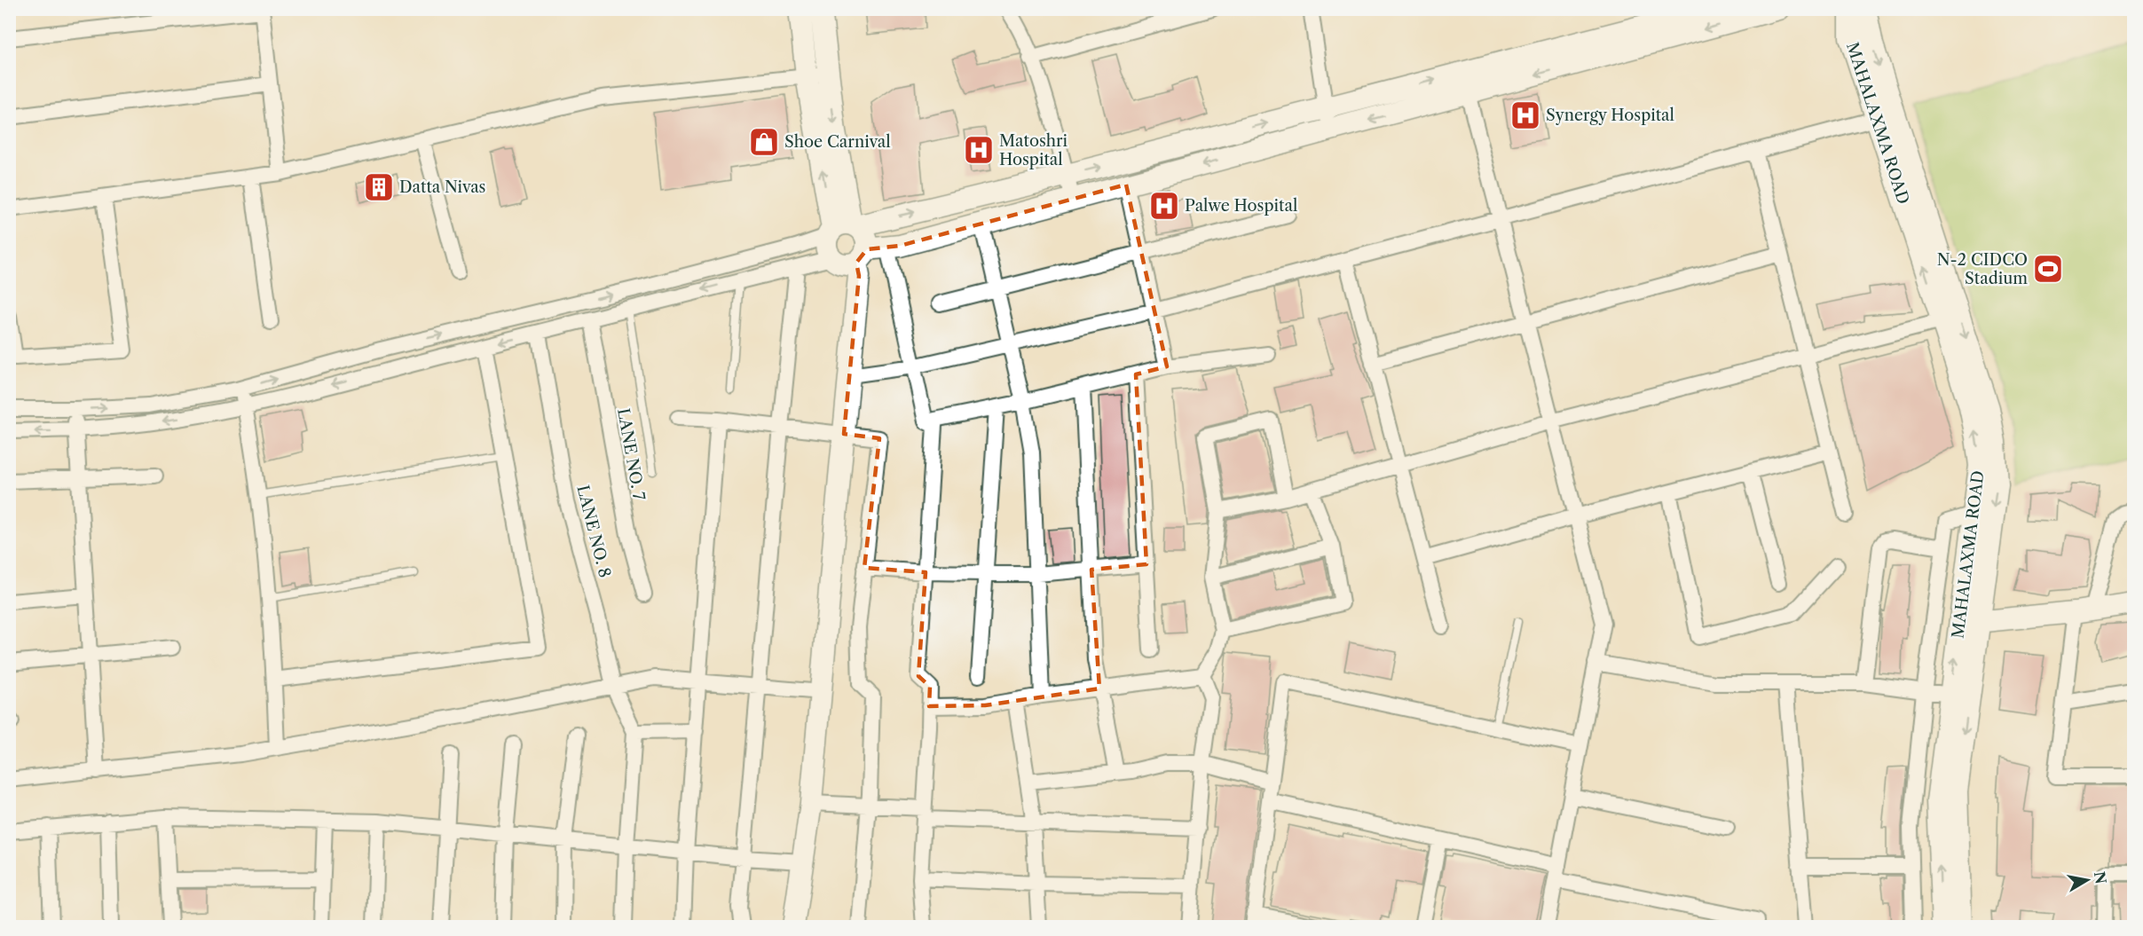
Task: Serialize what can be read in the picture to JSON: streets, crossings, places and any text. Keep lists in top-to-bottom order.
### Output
{
  "streets": {
    "street": ["MAHALAXMA ROAD", "LANE NO. 7", "LANE NO. 8"]
  },
  "places": {
    "hospital": ["Synergy Hospital", "Matoshri Hospital", "Palwe Hospital"],
    "shop": ["Shoe Carnival"],
    "building": ["Datta Nivas"],
    "sports": ["N-2 CIDCO Stadium"]
  },
  "north": "right"
}
